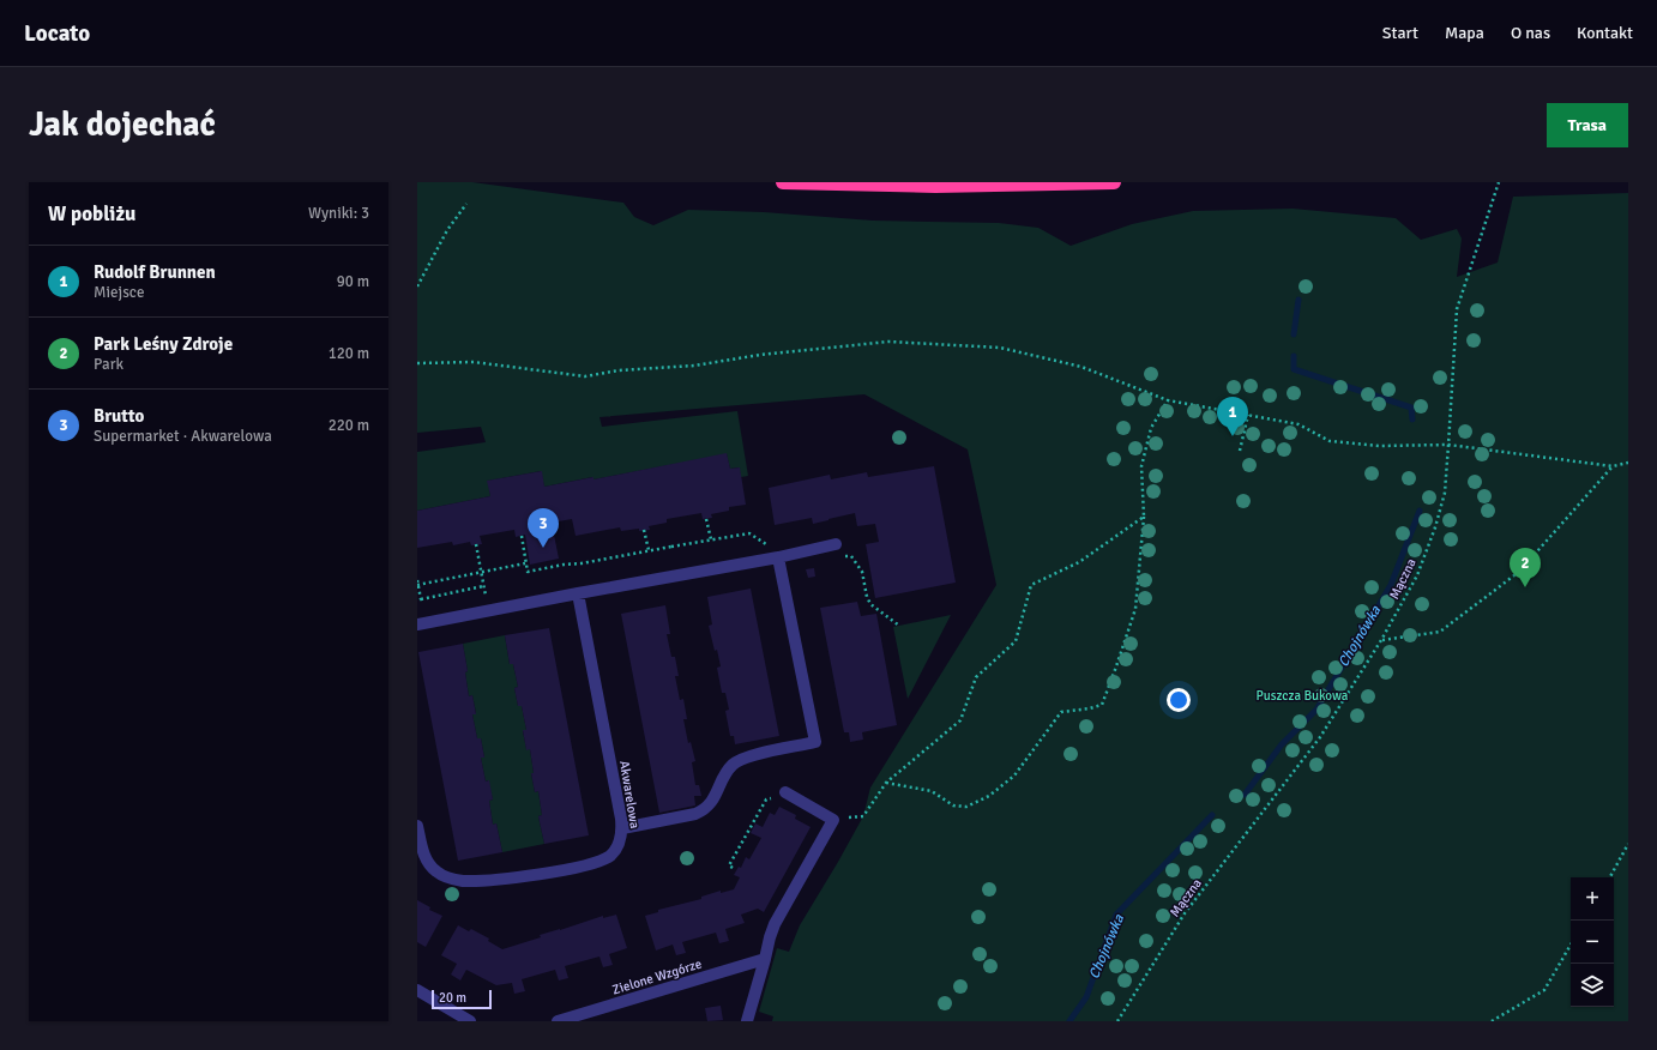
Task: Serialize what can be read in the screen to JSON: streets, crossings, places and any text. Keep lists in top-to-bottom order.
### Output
{
  "streets": {
    "street": ["Akwarelowa", "Zielone Wzgórze"],
    "path": ["Mączna"]
  },
  "water": ["Chojnówka"],
  "parks": ["Puszcza Bukowa"],
  "scale_bar": "20 m",
  "page": {
    "header": "Locato",
    "nav": [
      "Start",
      "Mapa",
      "O nas",
      "Kontakt"
    ],
    "buttons": "Trasa",
    "title": "Jak dojechać",
    "heading": ["W pobliżu", "Wyniki: 3"],
    "list": [
      {
        "mark": "1",
        "name": "Rudolf Brunnen",
        "note": "Miejsce",
        "value": "90 m"
      },
      {
        "mark": "2",
        "name": "Park Leśny Zdroje",
        "note": "Park",
        "value": "120 m"
      },
      {
        "mark": "3",
        "name": "Brutto",
        "note": "Supermarket · Akwarelowa",
        "value": "220 m"
      }
    ],
    "pins": ["1", "3", "2"],
    "map_buttons": ["+", "−"],
    "scale": "20 m"
  }
}
